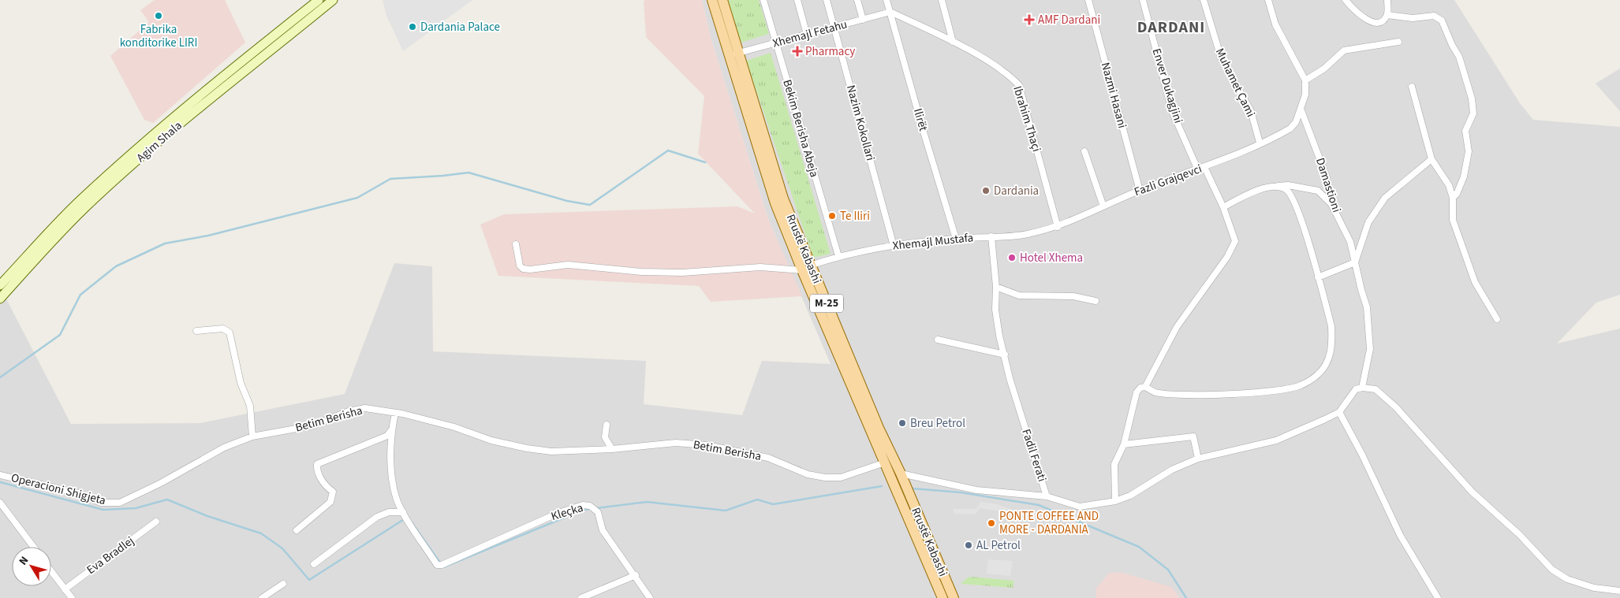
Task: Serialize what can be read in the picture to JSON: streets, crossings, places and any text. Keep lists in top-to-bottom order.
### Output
{
  "streets": {
    "main road": ["Agim Shala", "Rrustë Kabashi", "M-25"],
    "street": [
      "Xhemajl Fetahu",
      "Muhamet Çami",
      "Enver Dukagjini",
      "Nazmi Hasani",
      "Ibrahim Thaçi",
      "Ilirët",
      "Nazim Kokollari",
      "Bekim Berisha Abeja",
      "Fazli Grajqevci",
      "Damastioni",
      "Xhemajl Mustafa",
      "Betim Berisha",
      "Fadil Ferati",
      "Operacioni Shigjeta",
      "Kleçka",
      "Eva Bradlej"
    ]
  },
  "crossings": [
    ["Xhemajl Fetahu", "Ibrahim Thaçi"],
    ["Xhemajl Fetahu", "Ilirët"],
    ["Xhemajl Fetahu", "Nazim Kokollari"],
    ["Xhemajl Fetahu", "Bekim Berisha Abeja"],
    ["Xhemajl Fetahu", "Rrustë Kabashi"],
    ["Muhamet Çami", "Fazli Grajqevci"],
    ["Enver Dukagjini", "Fazli Grajqevci"],
    ["Nazmi Hasani", "Fazli Grajqevci"],
    ["Ibrahim Thaçi", "Ilirët"],
    ["Ibrahim Thaçi", "Fazli Grajqevci"],
    ["Ibrahim Thaçi", "Xhemajl Mustafa"],
    ["Ilirët", "Xhemajl Mustafa"],
    ["Nazim Kokollari", "Xhemajl Mustafa"],
    ["Bekim Berisha Abeja", "Xhemajl Mustafa"],
    ["Fazli Grajqevci", "Damastioni"],
    ["Fazli Grajqevci", "Xhemajl Mustafa"],
    ["Xhemajl Mustafa", "Rrustë Kabashi"],
    ["Xhemajl Mustafa", "Fadil Ferati"],
    ["Rrustë Kabashi", "Betim Berisha"],
    ["Betim Berisha", "Operacioni Shigjeta"]
  ],
  "districts": ["DARDANI"],
  "places": {
    "other": [
      "Fabrika konditorike LIRI",
      "Dardania Palace",
      "Dardania",
      "Te Iliri",
      "Hotel Xhema",
      "Breu Petrol",
      "PONTE COFFEE AND MORE - DARDANIA",
      "AL Petrol"
    ],
    "health": ["AMF Dardani", "Pharmacy"]
  },
  "north": "top left"
}
